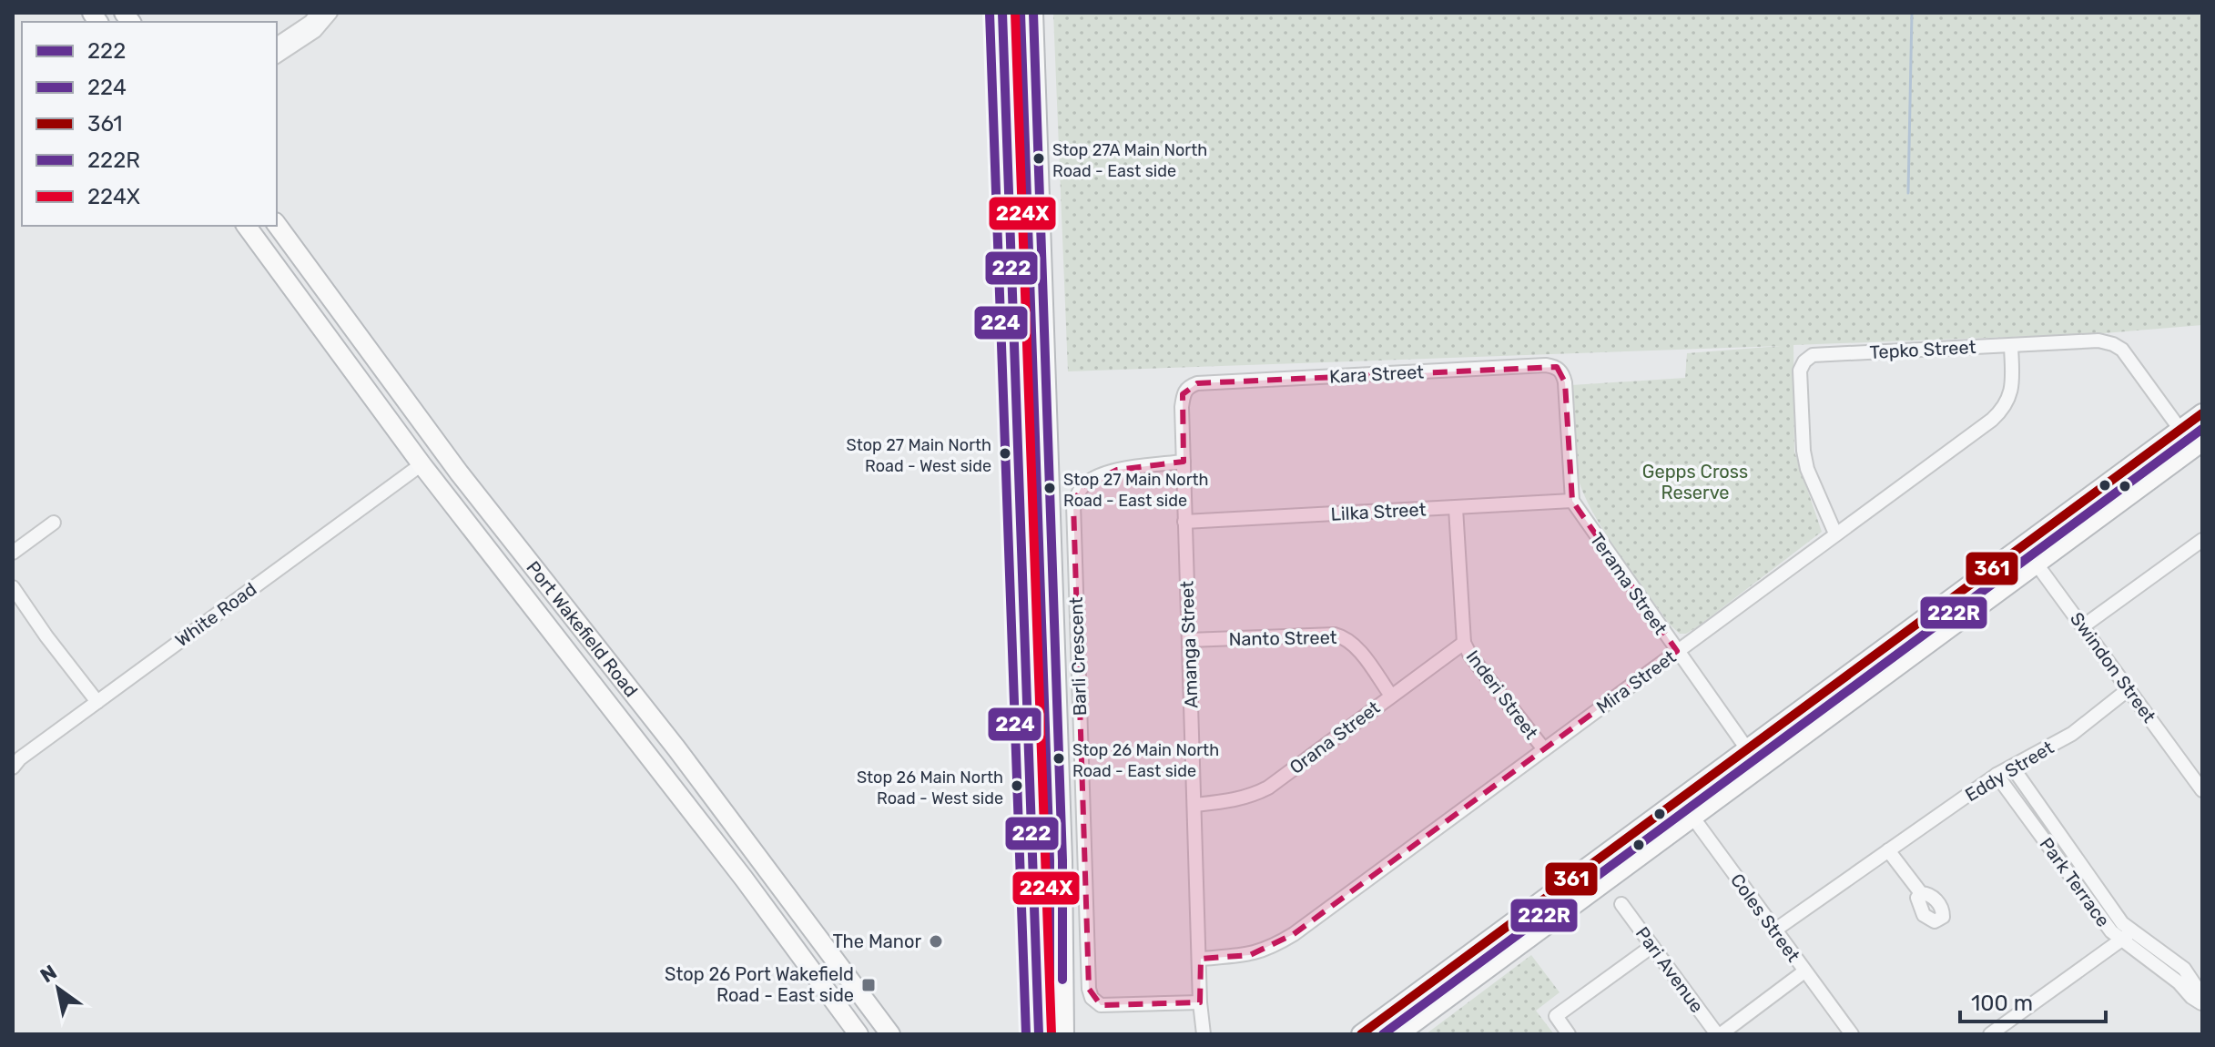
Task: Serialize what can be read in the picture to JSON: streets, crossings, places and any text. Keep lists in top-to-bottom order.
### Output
{
  "streets": {
    "highway": ["Port Wakefield Road"],
    "street": [
      "Tepko Street",
      "Kara Street",
      "Lilka Street",
      "Terama Street",
      "White Road",
      "Nanto Street",
      "Amanga Street",
      "Barli Crescent",
      "Swindon Street",
      "Mira Street",
      "Inderi Street",
      "Orana Street",
      "Eddy Street",
      "Park Terrace",
      "Coles Street",
      "Pari Avenue"
    ]
  },
  "crossings": [
    ["Tepko Street", "Mira Street"],
    ["Kara Street", "Lilka Street"],
    ["Kara Street", "Terama Street"],
    ["Kara Street", "Amanga Street"],
    ["Lilka Street", "Terama Street"],
    ["Lilka Street", "Amanga Street"],
    ["Lilka Street", "Inderi Street"],
    ["Terama Street", "Mira Street"],
    ["White Road", "Port Wakefield Road"],
    ["Nanto Street", "Amanga Street"],
    ["Nanto Street", "Orana Street"],
    ["Amanga Street", "Barli Crescent"],
    ["Amanga Street", "Mira Street"],
    ["Amanga Street", "Orana Street"],
    ["Swindon Street", "Eddy Street"],
    ["Mira Street", "Inderi Street"],
    ["Inderi Street", "Orana Street"],
    ["Eddy Street", "Park Terrace"],
    ["Eddy Street", "Coles Street"]
  ],
  "parks": ["Gepps Cross Reserve"],
  "places": {
    "other": [
      "Stop 27A Main North Road - East side",
      "Stop 27 Main North Road - West side",
      "Stop 27 Main North Road - East side",
      "Stop 26 Main North Road - East side",
      "Stop 26 Main North Road - West side",
      "The Manor"
    ],
    "transit": ["Stop 26 Port Wakefield Road - East side"]
  },
  "lines": [
    "transit line 222",
    "transit line 224",
    "transit line 224X",
    "transit line 361",
    "transit line 222R"
  ],
  "legend": [
    "222",
    "224",
    "361",
    "222R",
    "224X"
  ],
  "scale_bar": "100 m",
  "north": "top left"
}
